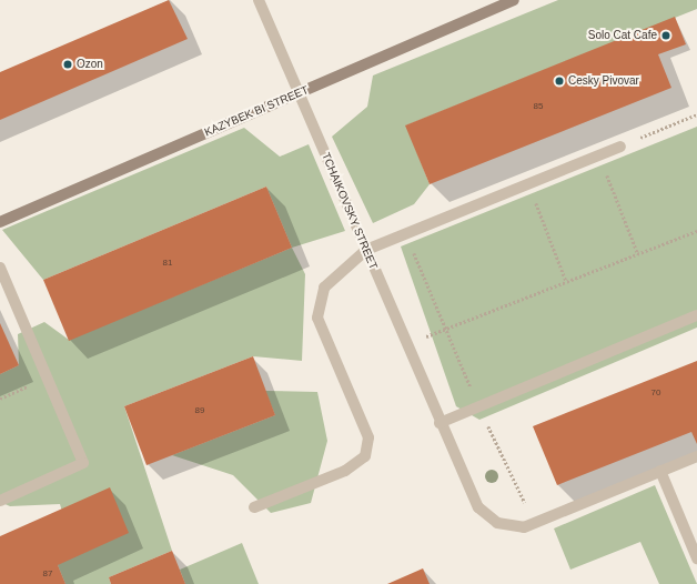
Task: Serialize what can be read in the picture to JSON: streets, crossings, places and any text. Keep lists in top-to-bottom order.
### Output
{
  "streets": {
    "street": ["KAZYBEK BI STREET"],
    "lane": ["TCHAIKOVSKY STREET"]
  },
  "crossings": [
    ["KAZYBEK BI STREET", "TCHAIKOVSKY STREET"]
  ],
  "places": ["Solo Cat Cafe", "Ozon", "Cesky Pivovar"],
  "house_numbers": [
    "85",
    "81",
    "70",
    "89",
    "87"
  ]
}
